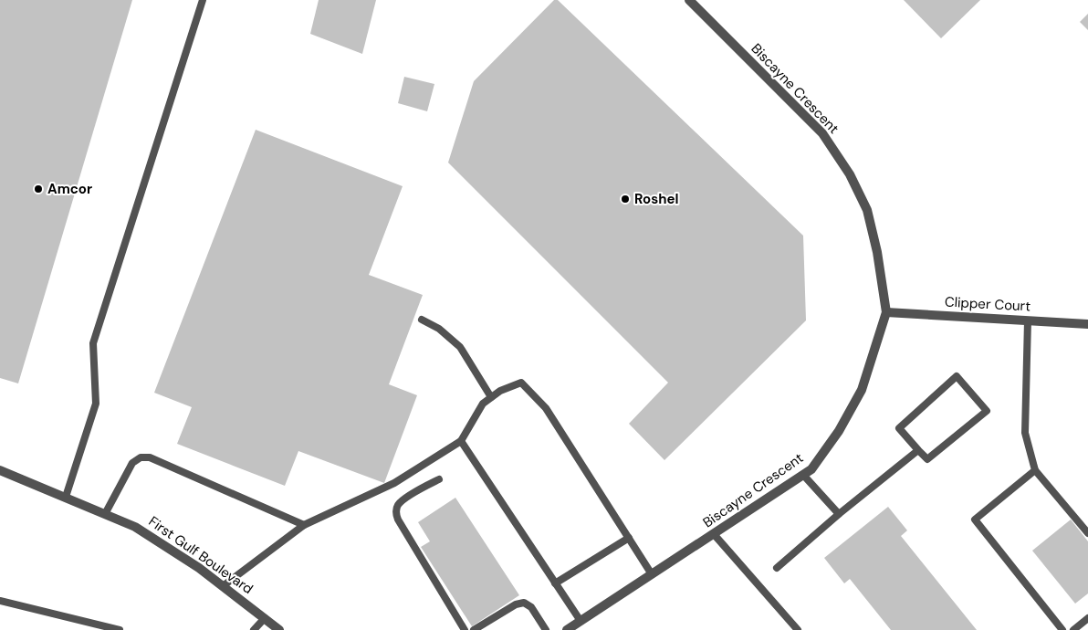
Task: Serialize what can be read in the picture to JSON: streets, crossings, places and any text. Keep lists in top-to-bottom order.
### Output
{
  "streets": {
    "street": ["Biscayne Crescent", "Clipper Court", "First Gulf Boulevard"]
  },
  "crossings": [
    ["Biscayne Crescent", "Clipper Court"]
  ],
  "places": ["Amcor", "Roshel"]
}
